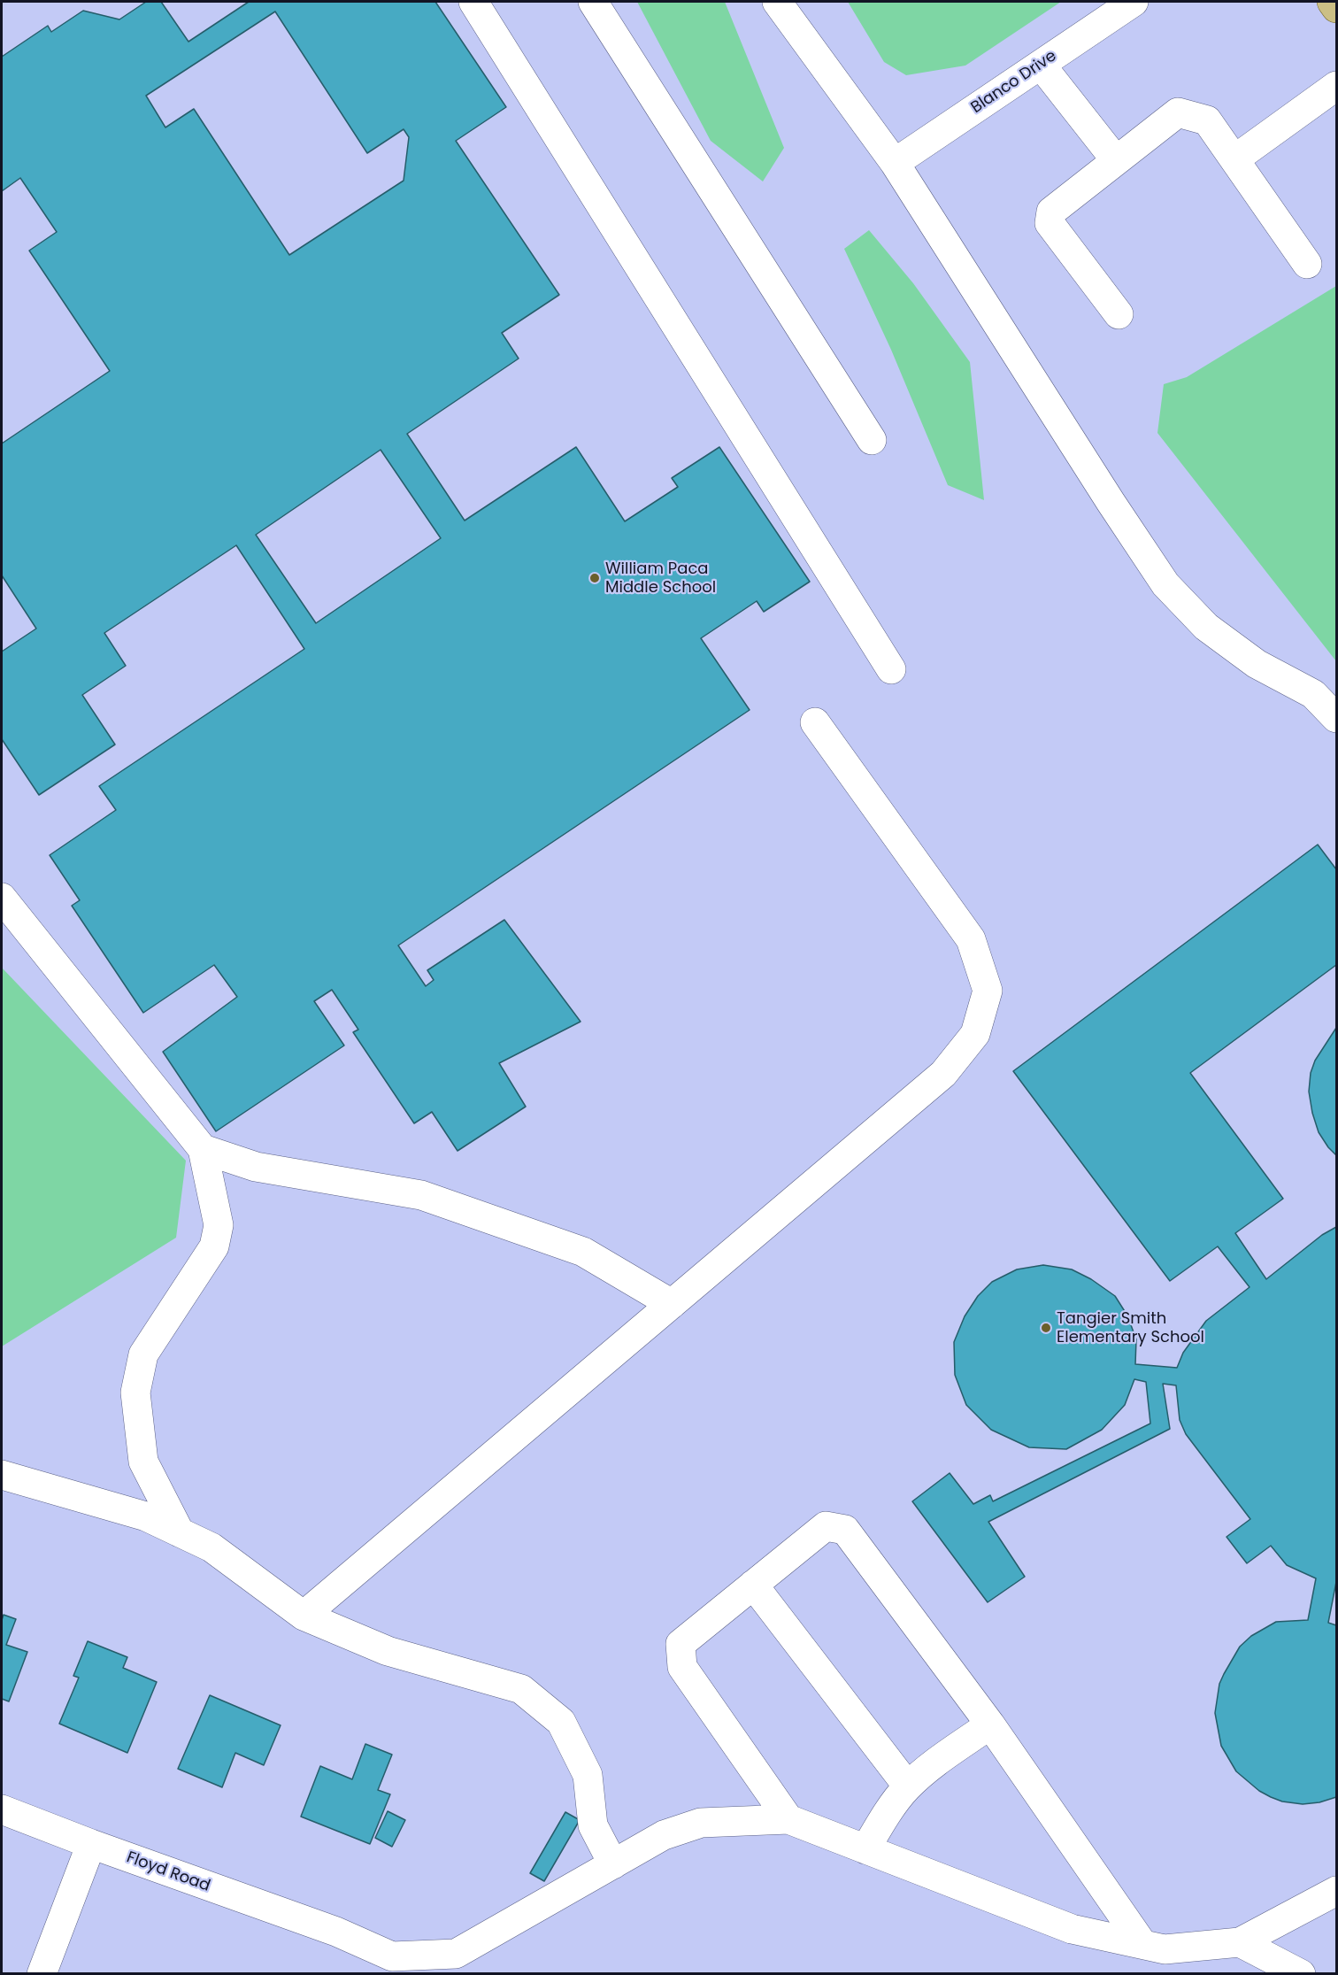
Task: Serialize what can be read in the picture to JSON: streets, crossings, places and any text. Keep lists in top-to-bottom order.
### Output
{
  "streets": {
    "street": ["Blanco Drive", "Floyd Road"]
  },
  "places": ["William Paca Middle School", "Tangier Smith Elementary School"]
}
